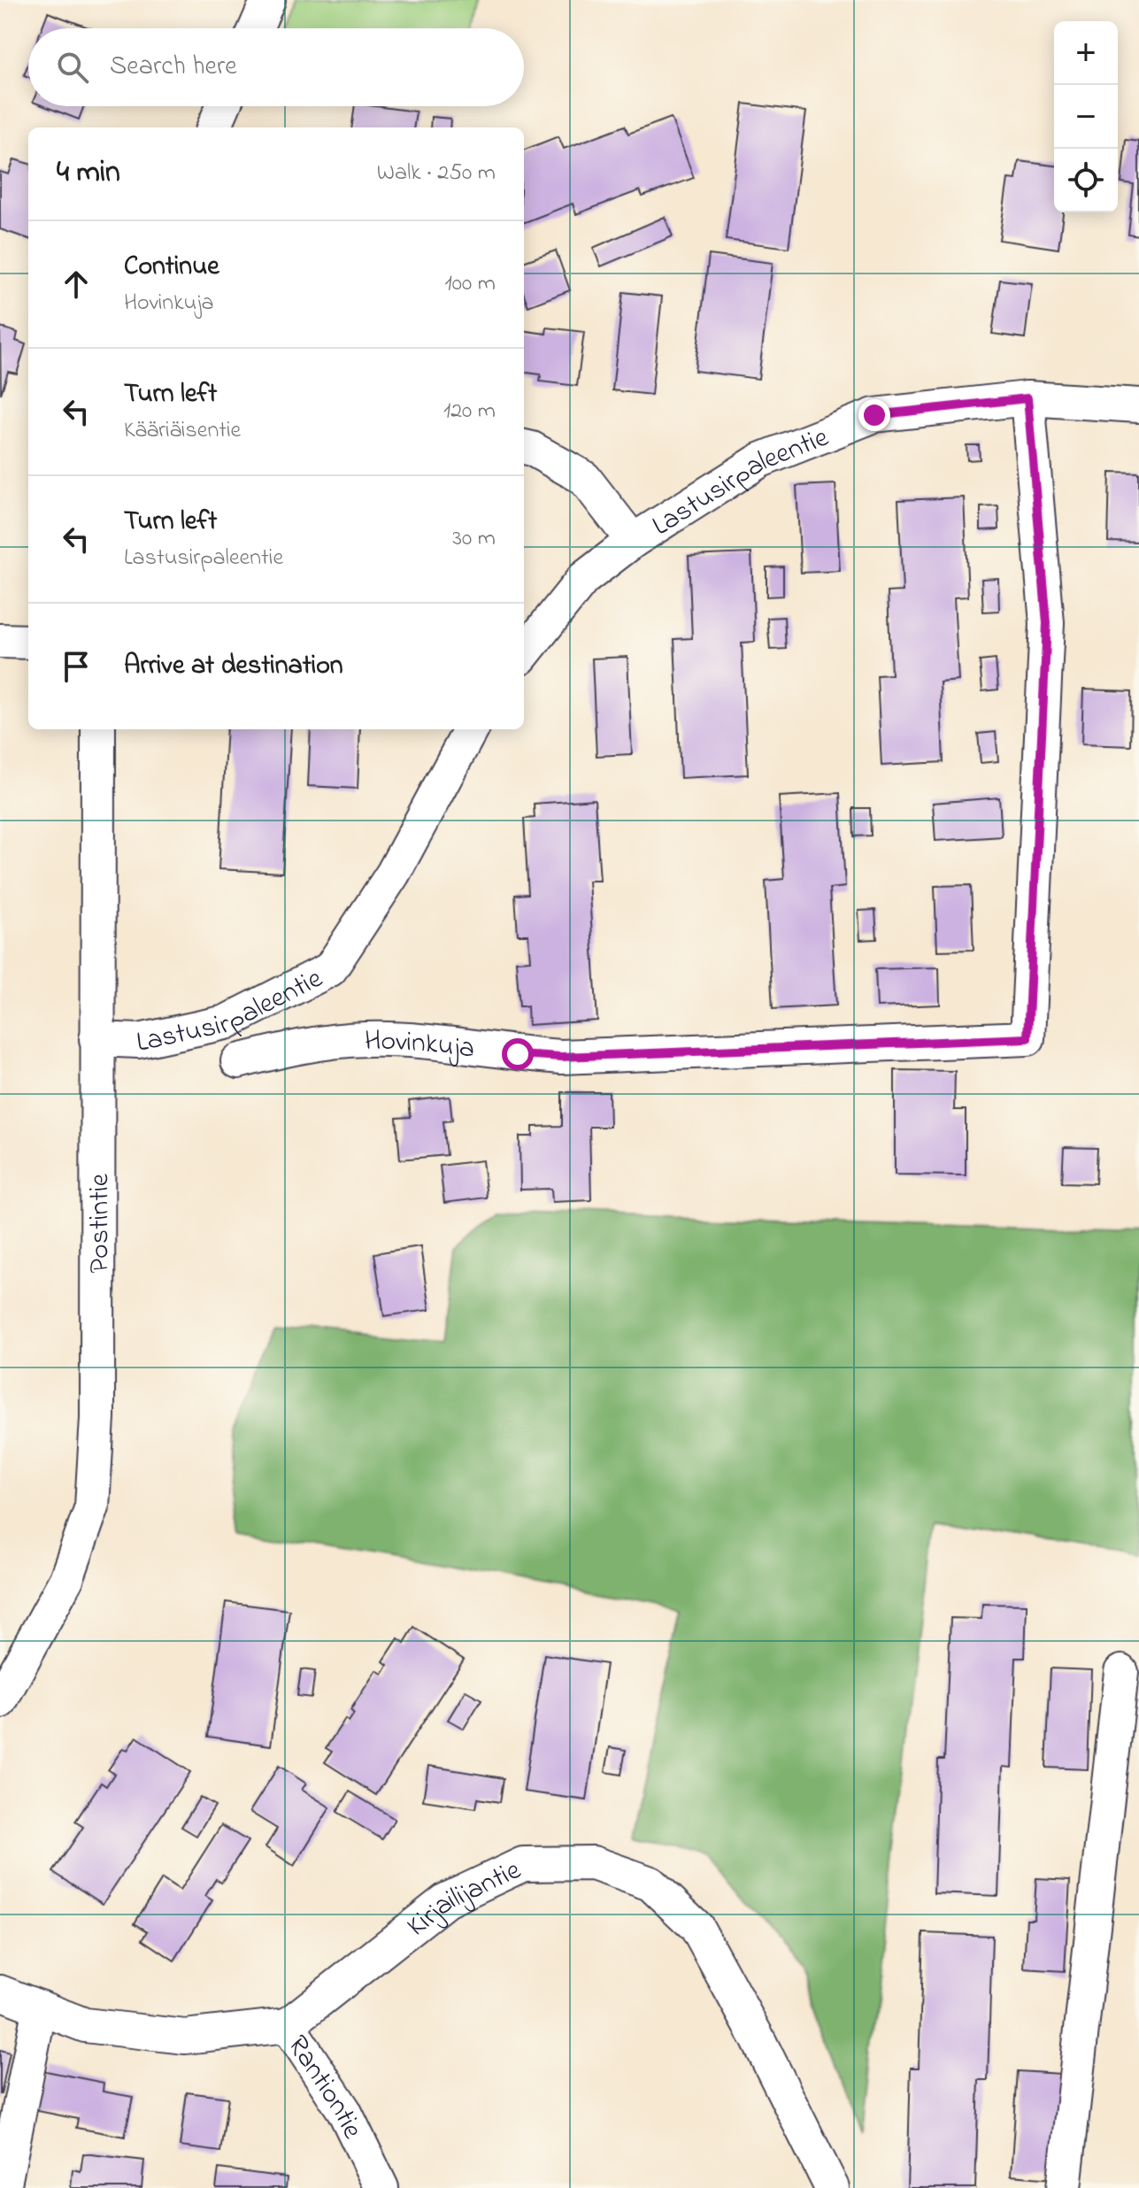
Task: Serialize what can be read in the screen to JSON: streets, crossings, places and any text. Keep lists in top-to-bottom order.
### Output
{
  "streets": {
    "street": [
      "Lastusirpaleentie",
      "Hovinkuja",
      "Postintie",
      "Kirjailijantie",
      "Rantiontie"
    ]
  },
  "crossings": [
    ["Lastusirpaleentie", "Hovinkuja"],
    ["Lastusirpaleentie", "Postintie"],
    ["Kirjailijantie", "Rantiontie"]
  ],
  "page": {
    "map_buttons": ["+", "−"],
    "search": "Search here",
    "heading": ["4 min", "Walk · 250 m"],
    "list": [
      ["Continue", "Hovinkuja", "100 m"],
      ["Turn left", "Kääriäisentie", "120 m"],
      ["Turn left", "Lastusirpaleentie", "30 m"],
      "Arrive at destination"
    ]
  }
}
